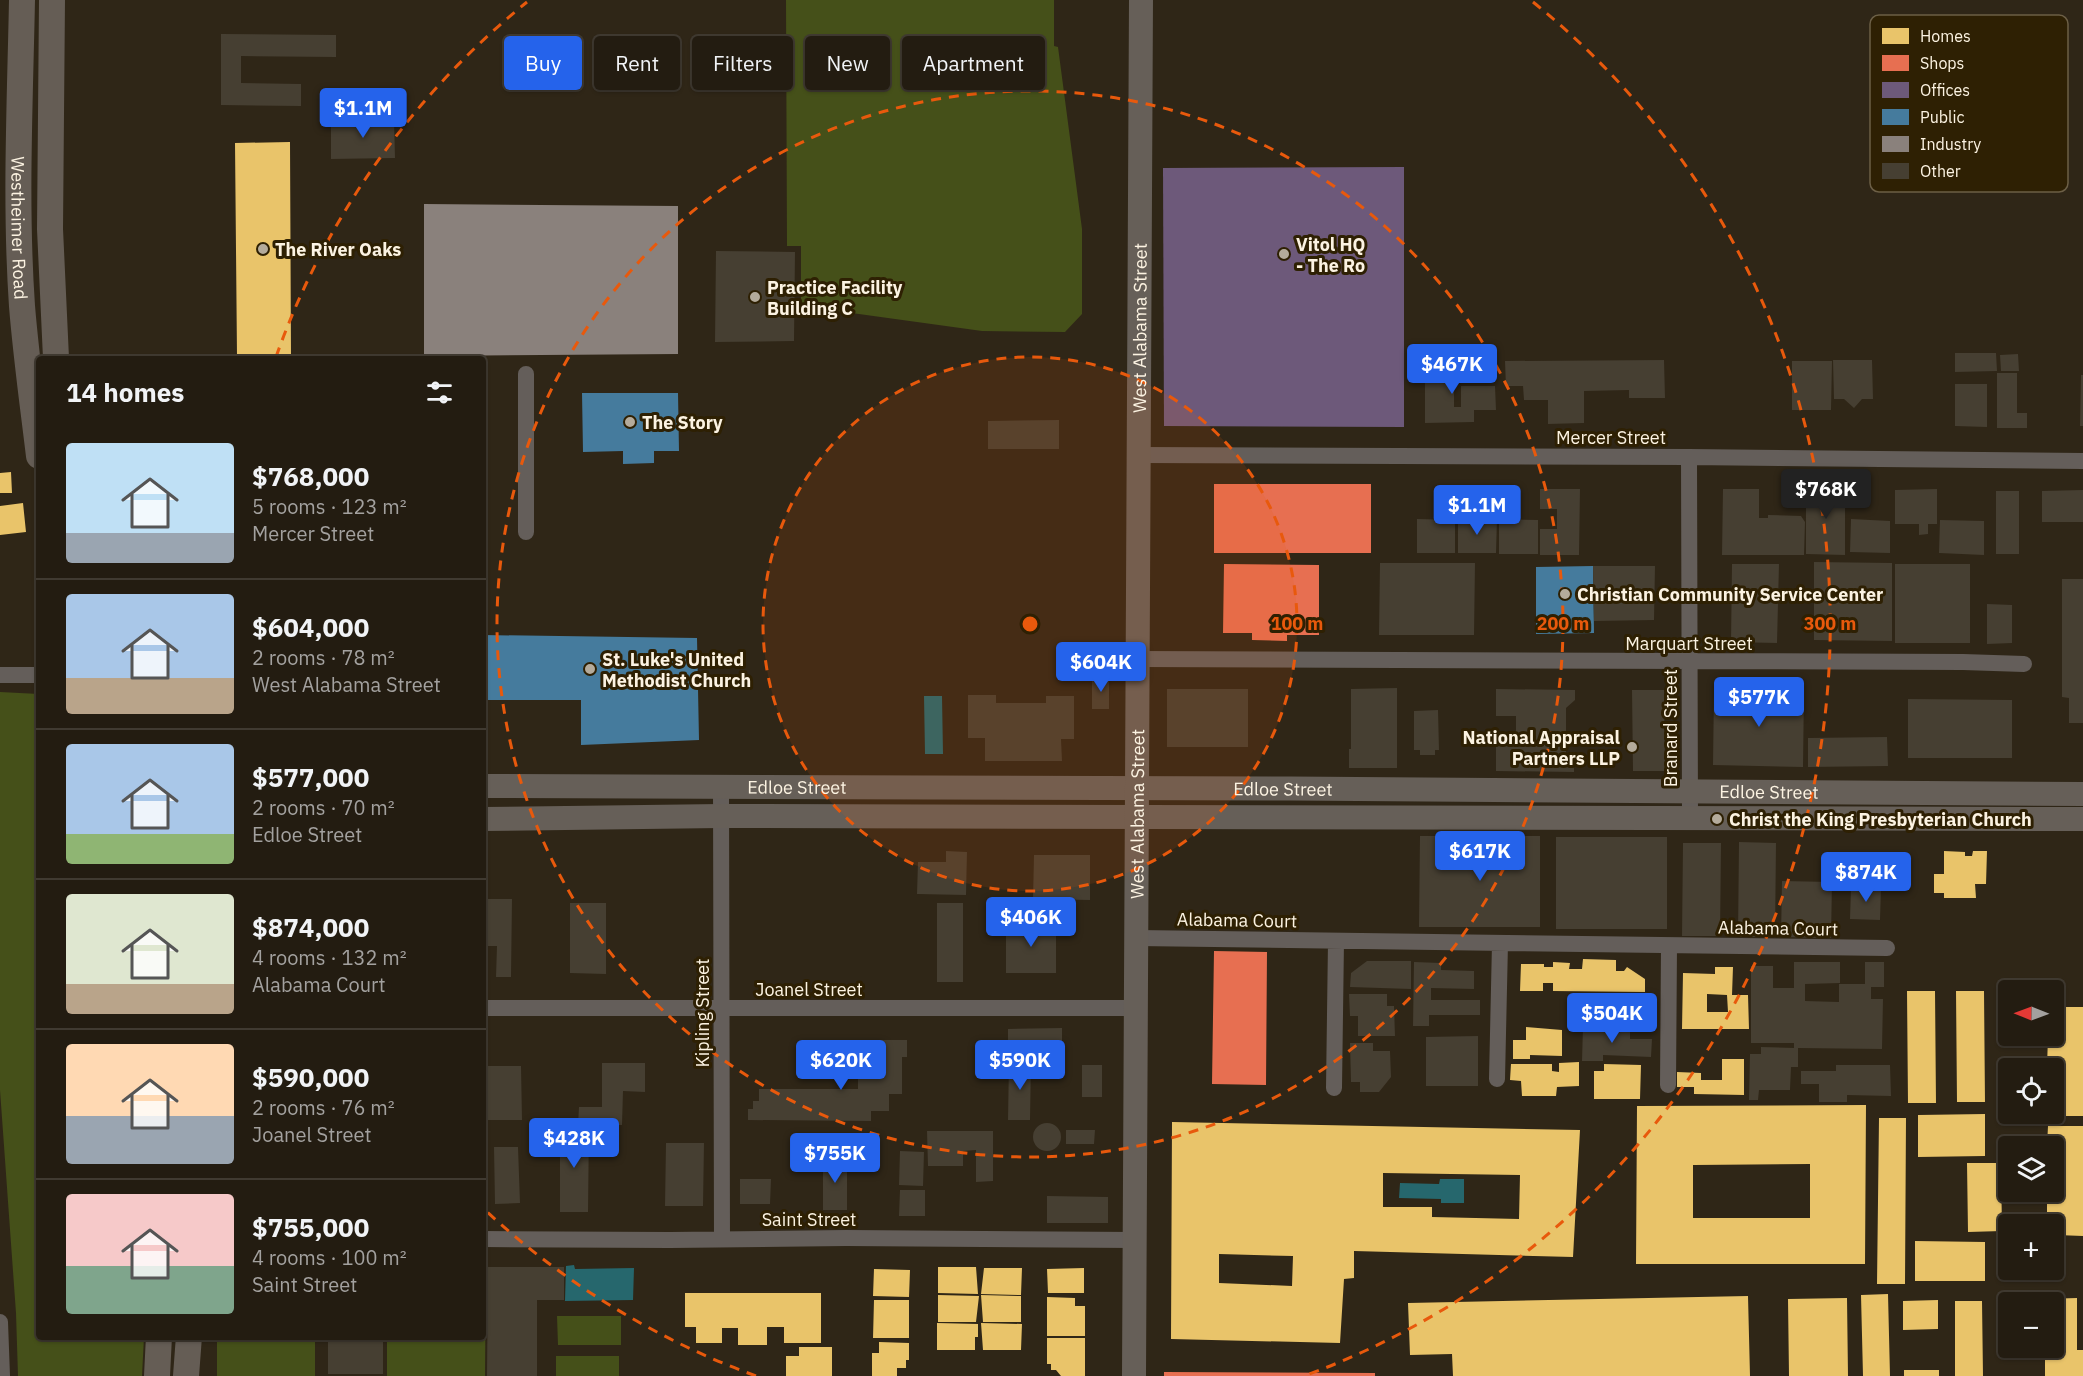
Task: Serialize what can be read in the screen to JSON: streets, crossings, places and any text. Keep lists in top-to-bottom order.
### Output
{
  "streets": {
    "main road": ["Westheimer Road", "West Alabama Street", "Edloe Street"],
    "street": [
      "Mercer Street",
      "Marquart Street",
      "Branard Street",
      "Alabama Court",
      "Joanel Street",
      "Kipling Street",
      "Saint Street"
    ]
  },
  "crossings": [
    ["West Alabama Street", "Mercer Street"],
    ["West Alabama Street", "Marquart Street"],
    ["West Alabama Street", "Edloe Street"],
    ["West Alabama Street", "Alabama Court"],
    ["West Alabama Street", "Joanel Street"],
    ["West Alabama Street", "Saint Street"],
    ["Mercer Street", "Branard Street"],
    ["Marquart Street", "Branard Street"],
    ["Branard Street", "Edloe Street"],
    ["Edloe Street", "Kipling Street"],
    ["Joanel Street", "Kipling Street"],
    ["Kipling Street", "Saint Street"]
  ],
  "places": [
    "The River Oaks",
    "Vitol HQ - The Ro",
    "Practice Facility Building C",
    "The Story",
    "Christian Community Service Center",
    "St. Luke's United Methodist Church",
    "National Appraisal Partners LLP",
    "Christ the King Presbyterian Church"
  ],
  "legend": [
    "Homes",
    "Shops",
    "Offices",
    "Public",
    "Industry",
    "Other"
  ],
  "north": "left",
  "page": {
    "chip": [
      "Buy",
      "Rent",
      "Filters",
      "New",
      "Apartment"
    ],
    "price": [
      "$1.1M",
      "$467K",
      "$768K",
      "$1.1M",
      "$604K",
      "$577K",
      "$617K",
      "$874K",
      "$406K",
      "$504K",
      "$620K",
      "$590K",
      "$428K",
      "$755K"
    ],
    "heading": "14 homes",
    "list": [
      {
        "name": "$768,000",
        "note": "5 rooms · 123 m² · Mercer Street"
      },
      {
        "name": "$604,000",
        "note": "2 rooms · 78 m² · West Alabama Street"
      },
      {
        "name": "$577,000",
        "note": "2 rooms · 70 m² · Edloe Street"
      },
      {
        "name": "$874,000",
        "note": "4 rooms · 132 m² · Alabama Court"
      },
      {
        "name": "$590,000",
        "note": "2 rooms · 76 m² · Joanel Street"
      },
      {
        "name": "$755,000",
        "note": "4 rooms · 100 m² · Saint Street"
      }
    ],
    "map_buttons": ["+", "−"]
  },
  "rings": ["100 m", "200 m", "300 m"]
}
